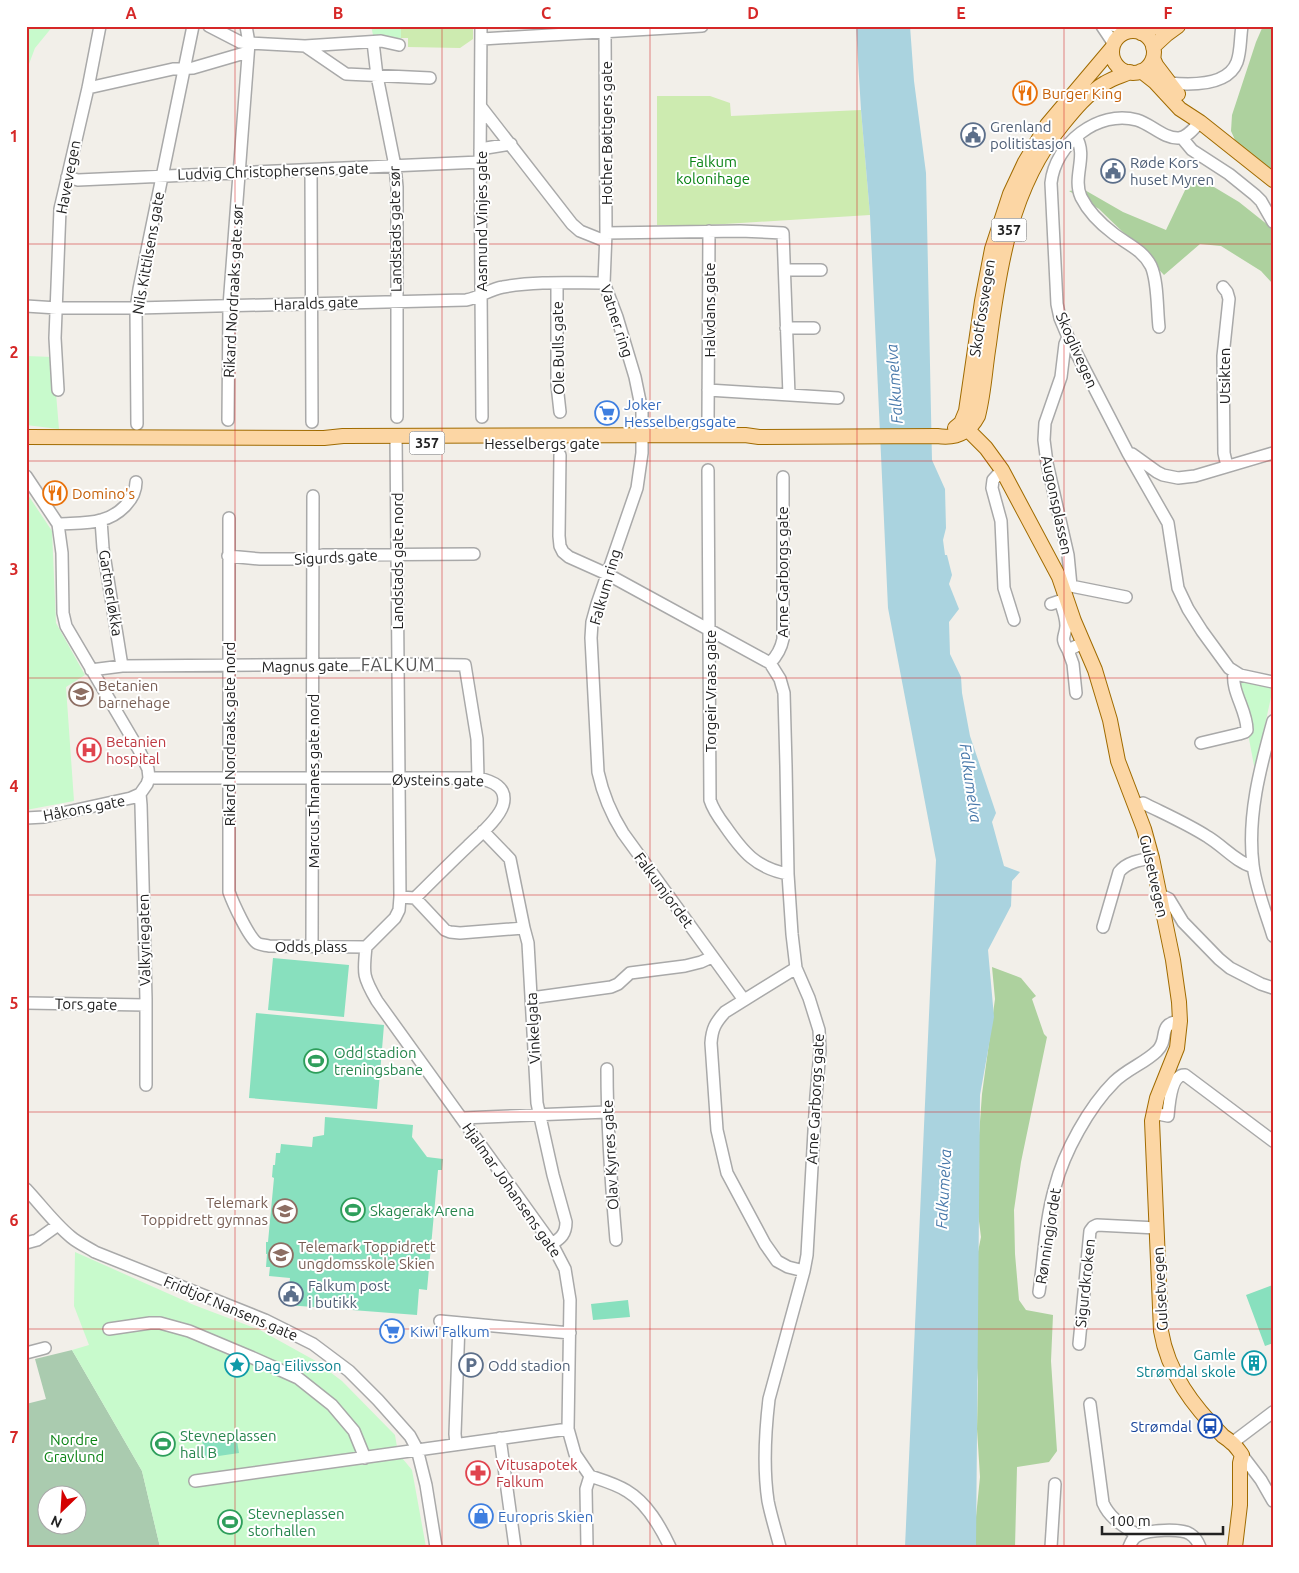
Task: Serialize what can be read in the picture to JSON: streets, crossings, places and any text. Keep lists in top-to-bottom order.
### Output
{
  "streets": {
    "main road": [
      "357",
      "Skotfossvegen",
      "Hesselbergs gate",
      "Gulsetvegen"
    ],
    "street": [
      "Hother Bøttgers gate",
      "Ludvig Christophersens gate",
      "Havevegen",
      "Aasmund Vinjes gate",
      "Landstads gate sør",
      "Nils Kittilsens gate",
      "Rikard Nordraaks gate sør",
      "Haralds gate",
      "Halvdans gate",
      "Vatner ring",
      "Ole Bulls gate",
      "Skoglivegen",
      "Utsikten",
      "Augonsplassen",
      "Sigurds gate",
      "Landstads gate nord",
      "Arne Garborgs gate",
      "Falkum ring",
      "Gartnerløkka",
      "Magnus gate",
      "Torgeir Vraas gate",
      "Rikard Nordraaks gate nord",
      "Øysteins gate",
      "Marcus Thranes gate nord",
      "Håkons gate",
      "Falkumjordet",
      "Valkyriegaten",
      "Odds plass",
      "Tors gate",
      "Vinkelgata",
      "Olav Kyrres gate",
      "Hjalmar Johansens gate",
      "Rønningjordet",
      "Sigurdkroken",
      "Fridtjof Nansens gate"
    ]
  },
  "crossings": [
    ["Hother Bøttgers gate", "Vatner ring"],
    ["Ludvig Christophersens gate", "Havevegen"],
    ["Ludvig Christophersens gate", "Aasmund Vinjes gate"],
    ["Ludvig Christophersens gate", "Landstads gate sør"],
    ["Ludvig Christophersens gate", "Nils Kittilsens gate"],
    ["Ludvig Christophersens gate", "Rikard Nordraaks gate sør"],
    ["Havevegen", "Haralds gate"],
    ["Aasmund Vinjes gate", "Haralds gate"],
    ["Landstads gate sør", "Haralds gate"],
    ["357", "Skotfossvegen"],
    ["Nils Kittilsens gate", "Haralds gate"],
    ["Rikard Nordraaks gate sør", "Haralds gate"],
    ["Haralds gate", "Vatner ring"],
    ["Haralds gate", "Ole Bulls gate"],
    ["Skotfossvegen", "Hesselbergs gate"],
    ["Skotfossvegen", "Gulsetvegen"],
    ["Vatner ring", "Hesselbergs gate"],
    ["Vatner ring", "Falkum ring"],
    ["Skoglivegen", "Augonsplassen"],
    ["Hesselbergs gate", "Landstads gate nord"],
    ["Hesselbergs gate", "Falkum ring"],
    ["Hesselbergs gate", "Gulsetvegen"],
    ["Augonsplassen", "Gulsetvegen"],
    ["Sigurds gate", "Landstads gate nord"],
    ["Sigurds gate", "Rikard Nordraaks gate nord"],
    ["Sigurds gate", "Marcus Thranes gate nord"],
    ["Landstads gate nord", "Magnus gate"],
    ["Landstads gate nord", "Øysteins gate"],
    ["Arne Garborgs gate", "Torgeir Vraas gate"],
    ["Falkum ring", "Falkumjordet"],
    ["Gartnerløkka", "Magnus gate"],
    ["Magnus gate", "Rikard Nordraaks gate nord"],
    ["Magnus gate", "Øysteins gate"],
    ["Magnus gate", "Marcus Thranes gate nord"],
    ["Rikard Nordraaks gate nord", "Øysteins gate"],
    ["Rikard Nordraaks gate nord", "Odds plass"],
    ["Øysteins gate", "Marcus Thranes gate nord"],
    ["Øysteins gate", "Vinkelgata"],
    ["Marcus Thranes gate nord", "Odds plass"],
    ["Håkons gate", "Valkyriegaten"],
    ["Gulsetvegen", "Rønningjordet"],
    ["Gulsetvegen", "Sigurdkroken"],
    ["Valkyriegaten", "Tors gate"],
    ["Odds plass", "Hjalmar Johansens gate"],
    ["Vinkelgata", "Hjalmar Johansens gate"]
  ],
  "districts": ["FALKUM"],
  "water": ["Falkumelva"],
  "parks": ["Falkum kolonihage", "Nordre Gravlund"],
  "places": {
    "restaurant": ["Burger King", "Domino's"],
    "public building": ["Grenland politistasjon", "Røde Kors huset Myren", "Falkum post i butikk"],
    "supermarket": ["Joker Hesselbergsgate", "Kiwi Falkum"],
    "school or university": ["Betanien barnehage", "Telemark Toppidrett gymnas", "Telemark Toppidrett ungdomsskole Skien"],
    "hospital": ["Betanien hospital"],
    "sports": [
      "Odd stadion treningsbane",
      "Skagerak Arena",
      "Stevneplassen hall B",
      "Stevneplassen storhallen"
    ],
    "building": ["Gamle Strømdal skole"],
    "place": ["Dag Eilivsson"],
    "parking": ["Odd stadion"],
    "bus stop": ["Strømdal"],
    "pharmacy": ["Vitusapotek Falkum"],
    "shop": ["Europris Skien"]
  },
  "scale_bar": "100 m",
  "north": "bottom left",
  "grid": {
    "columns": [
      "A",
      "B",
      "C",
      "D",
      "E",
      "F"
    ],
    "rows": [
      "1",
      "2",
      "3",
      "4",
      "5",
      "6",
      "7"
    ]
  }
}
